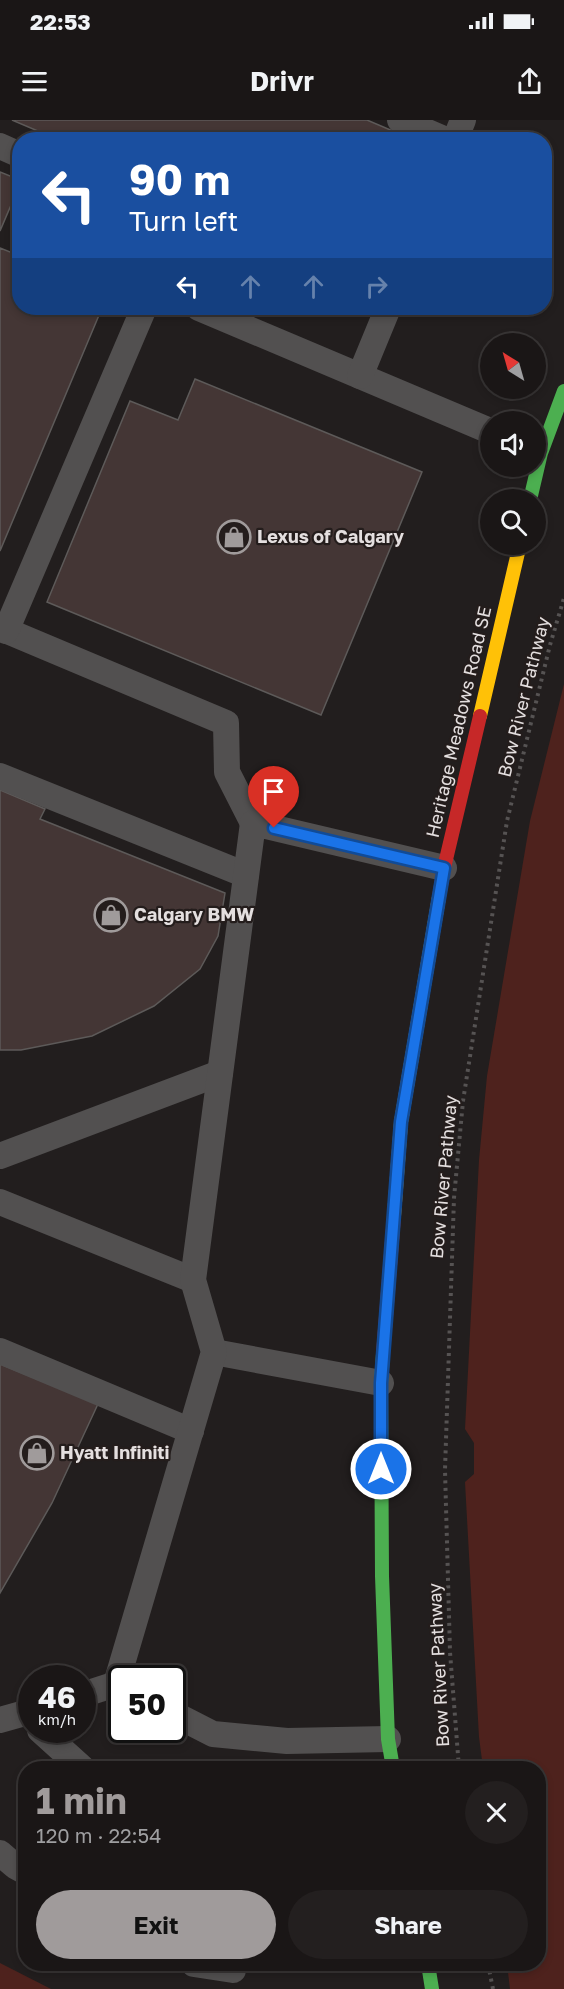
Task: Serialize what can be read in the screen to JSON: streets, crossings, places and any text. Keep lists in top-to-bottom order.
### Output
{
  "streets": {
    "main road": ["Heritage Meadows Road SE"],
    "path": ["Bow River Pathway"]
  },
  "places": {
    "shop": ["Lexus of Calgary", "Calgary BMW", "Hyatt Infiniti"]
  },
  "north": "top left",
  "page": {
    "status": "22:53",
    "header": "Drivr",
    "turn": ["90 m", "Turn left"],
    "speed": "46 km/h",
    "limit": "50",
    "heading": ["1 min", "120 m · 22:54"],
    "buttons": ["Exit", "Share"]
  }
}
